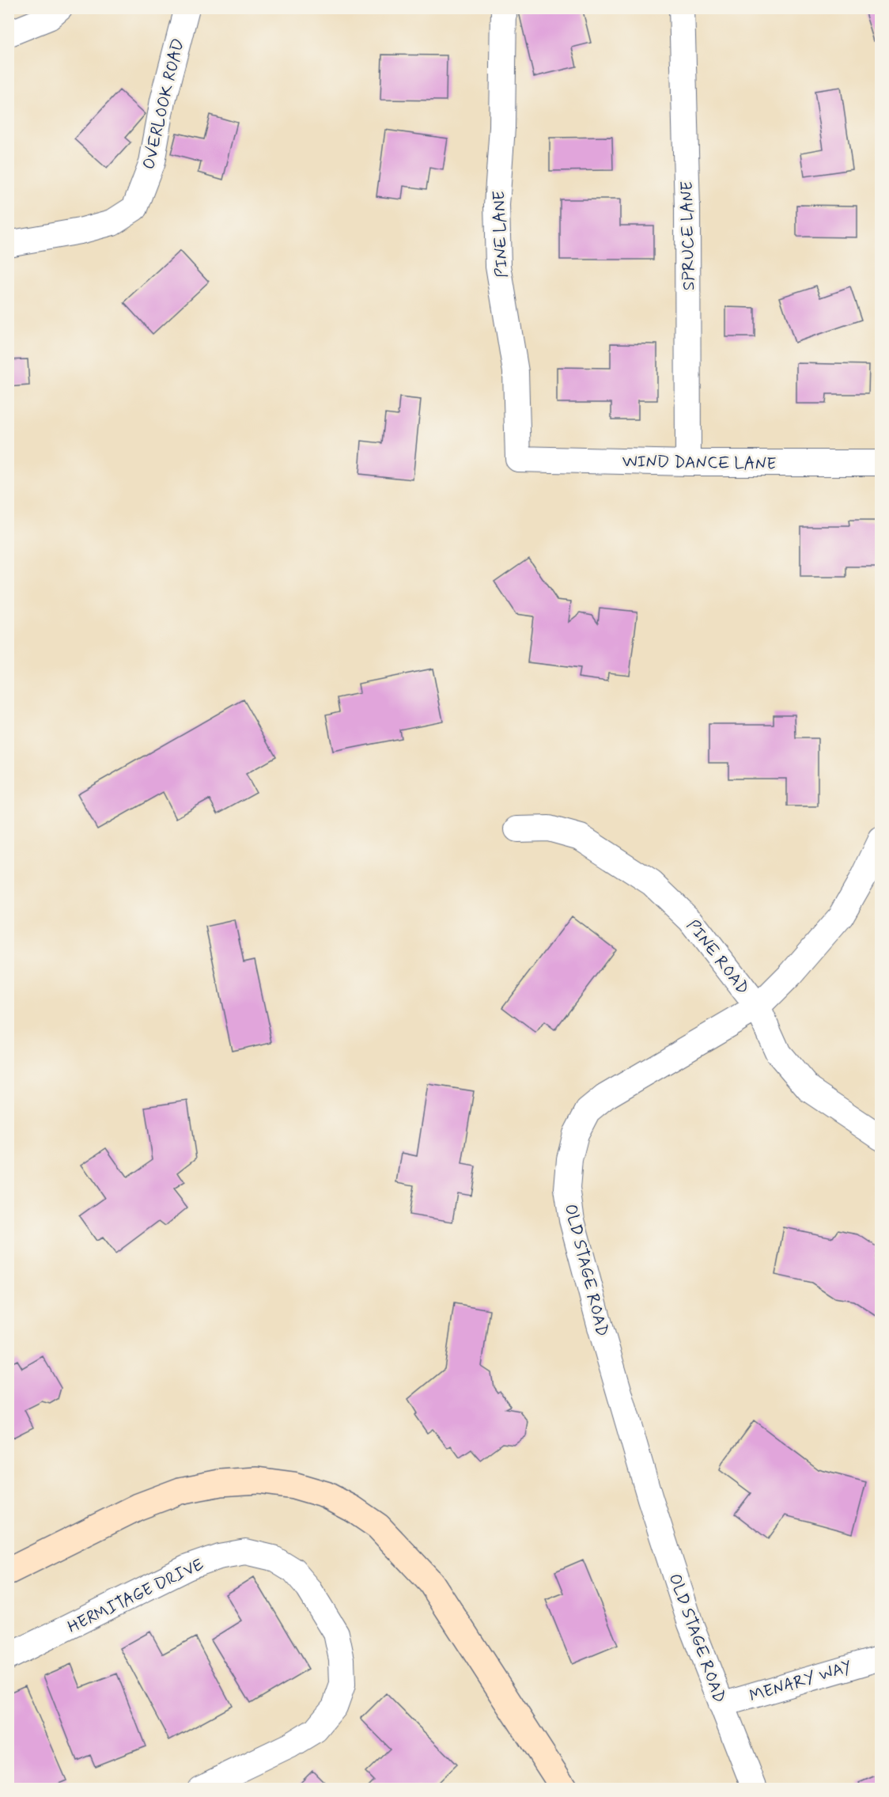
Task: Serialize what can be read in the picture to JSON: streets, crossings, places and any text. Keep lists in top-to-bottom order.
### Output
{
  "streets": {
    "street": [
      "OVERLOOK ROAD",
      "PINE LANE",
      "SPRUCE LANE",
      "WIND DANCE LANE",
      "PINE ROAD",
      "OLD STAGE ROAD",
      "HERMITAGE DRIVE",
      "MENARY WAY"
    ]
  },
  "crossings": [
    ["PINE LANE", "WIND DANCE LANE"],
    ["SPRUCE LANE", "WIND DANCE LANE"],
    ["PINE ROAD", "OLD STAGE ROAD"],
    ["OLD STAGE ROAD", "MENARY WAY"]
  ]
}
